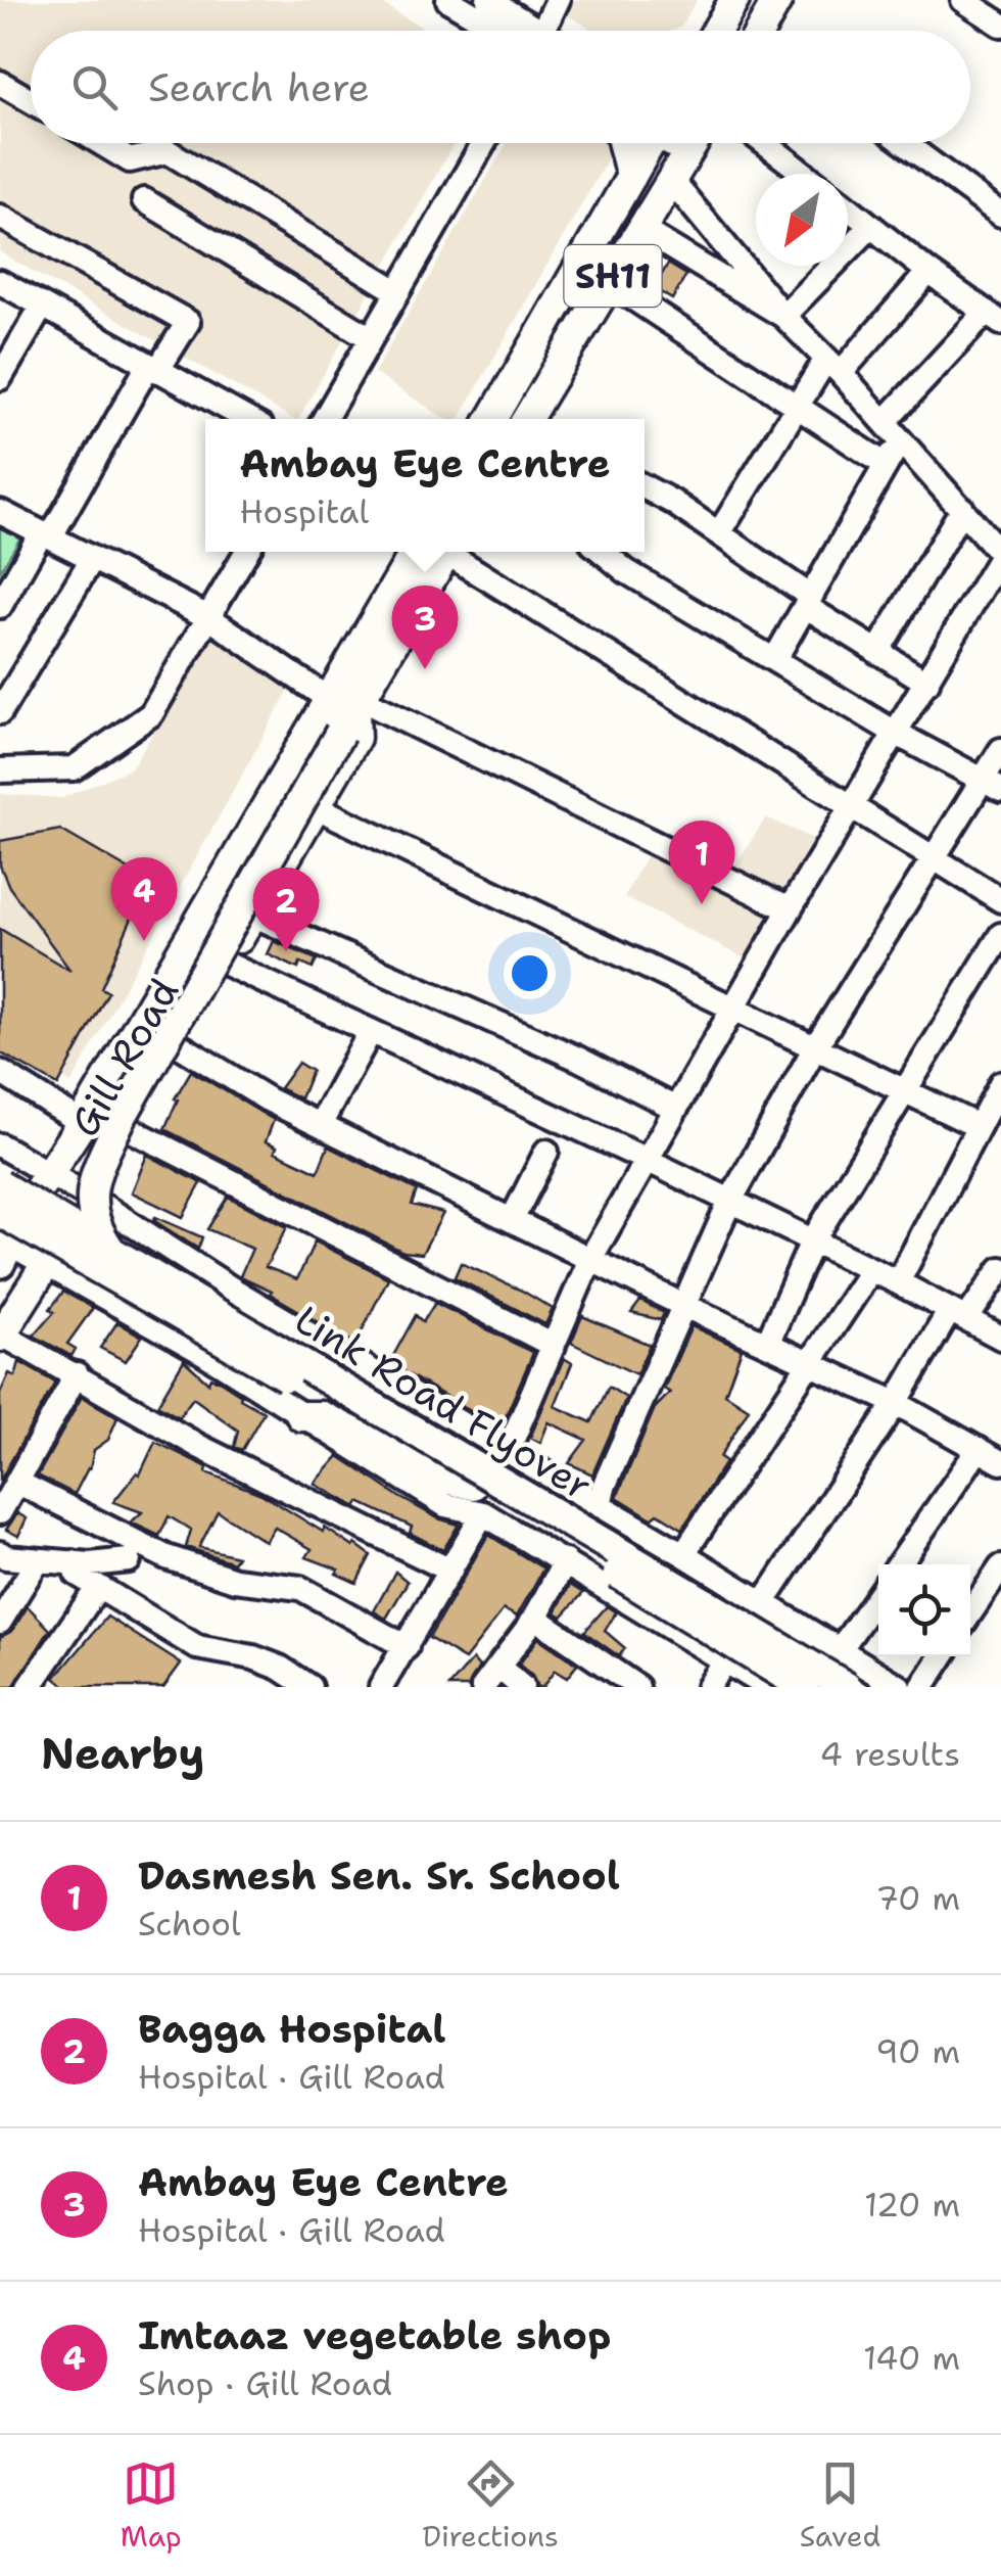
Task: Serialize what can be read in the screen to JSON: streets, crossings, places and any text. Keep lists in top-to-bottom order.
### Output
{
  "streets": {
    "main road": ["SH11", "Gill Road", "Link Road Flyover"]
  },
  "north": "bottom left",
  "page": {
    "search": "Search here",
    "popup": ["Ambay Eye Centre", "Hospital"],
    "pins": [
      "3",
      "1",
      "4",
      "2"
    ],
    "heading": ["Nearby", "4 results"],
    "list": [
      {
        "mark": "1",
        "name": "Dasmesh Sen. Sr. School",
        "note": "School",
        "value": "70 m"
      },
      {
        "mark": "2",
        "name": "Bagga Hospital",
        "note": "Hospital · Gill Road",
        "value": "90 m"
      },
      {
        "mark": "3",
        "name": "Ambay Eye Centre",
        "note": "Hospital · Gill Road",
        "value": "120 m"
      },
      {
        "mark": "4",
        "name": "Imtaaz vegetable shop",
        "note": "Shop · Gill Road",
        "value": "140 m"
      }
    ],
    "nav": ["Map", "Directions", "Saved"]
  }
}
